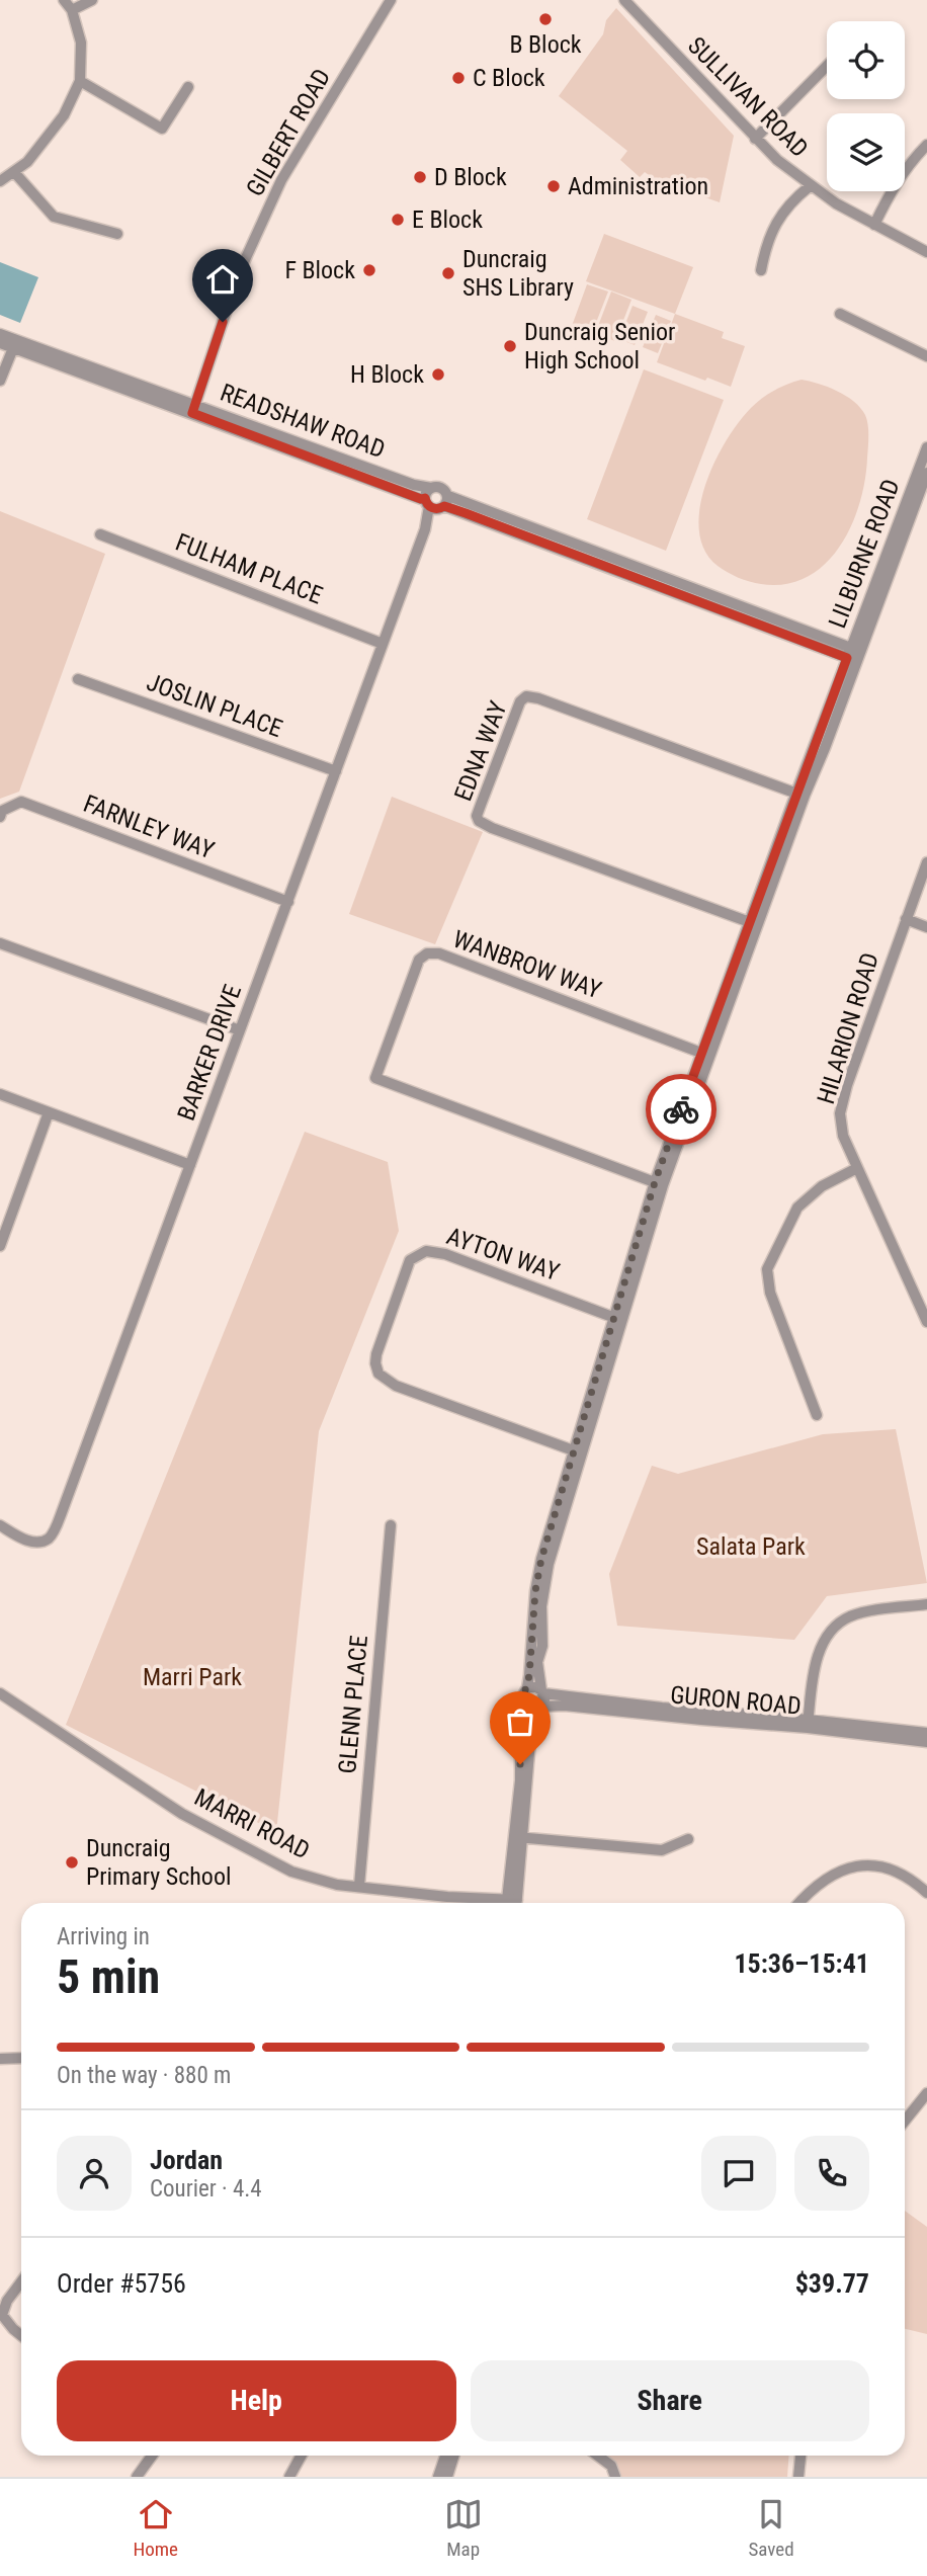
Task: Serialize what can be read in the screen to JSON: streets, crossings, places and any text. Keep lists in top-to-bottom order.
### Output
{
  "streets": {
    "street": [
      "SULLIVAN ROAD",
      "GILBERT ROAD",
      "READSHAW ROAD",
      "LILBURNE ROAD",
      "FULHAM PLACE",
      "JOSLIN PLACE",
      "EDNA WAY",
      "FARNLEY WAY",
      "WANBROW WAY",
      "HILARION ROAD",
      "BARKER DRIVE",
      "AYTON WAY",
      "GURON ROAD",
      "GLENN PLACE",
      "MARRI ROAD"
    ]
  },
  "crossings": [
    ["GILBERT ROAD", "READSHAW ROAD"],
    ["READSHAW ROAD", "LILBURNE ROAD"],
    ["READSHAW ROAD", "BARKER DRIVE"],
    ["LILBURNE ROAD", "EDNA WAY"],
    ["LILBURNE ROAD", "WANBROW WAY"],
    ["LILBURNE ROAD", "AYTON WAY"],
    ["LILBURNE ROAD", "GURON ROAD"],
    ["FULHAM PLACE", "BARKER DRIVE"],
    ["JOSLIN PLACE", "BARKER DRIVE"],
    ["FARNLEY WAY", "BARKER DRIVE"],
    ["GLENN PLACE", "MARRI ROAD"]
  ],
  "parks": ["Salata Park", "Marri Park"],
  "places": [
    "B Block",
    "C Block",
    "D Block",
    "Administration",
    "E Block",
    "F Block",
    "Duncraig SHS Library",
    "Duncraig Senior High School",
    "H Block",
    "Duncraig Primary School"
  ],
  "page": {
    "heading": ["5 min", "Arriving in", "15:36–15:41"],
    "panel": [
      "Jordan",
      "Courier · 4.4",
      "Order #5756",
      "$39.77"
    ],
    "bar": "On the way · 880 m",
    "buttons": ["Help", "Share"],
    "tabs": ["Home", "Map", "Saved"]
  }
}
